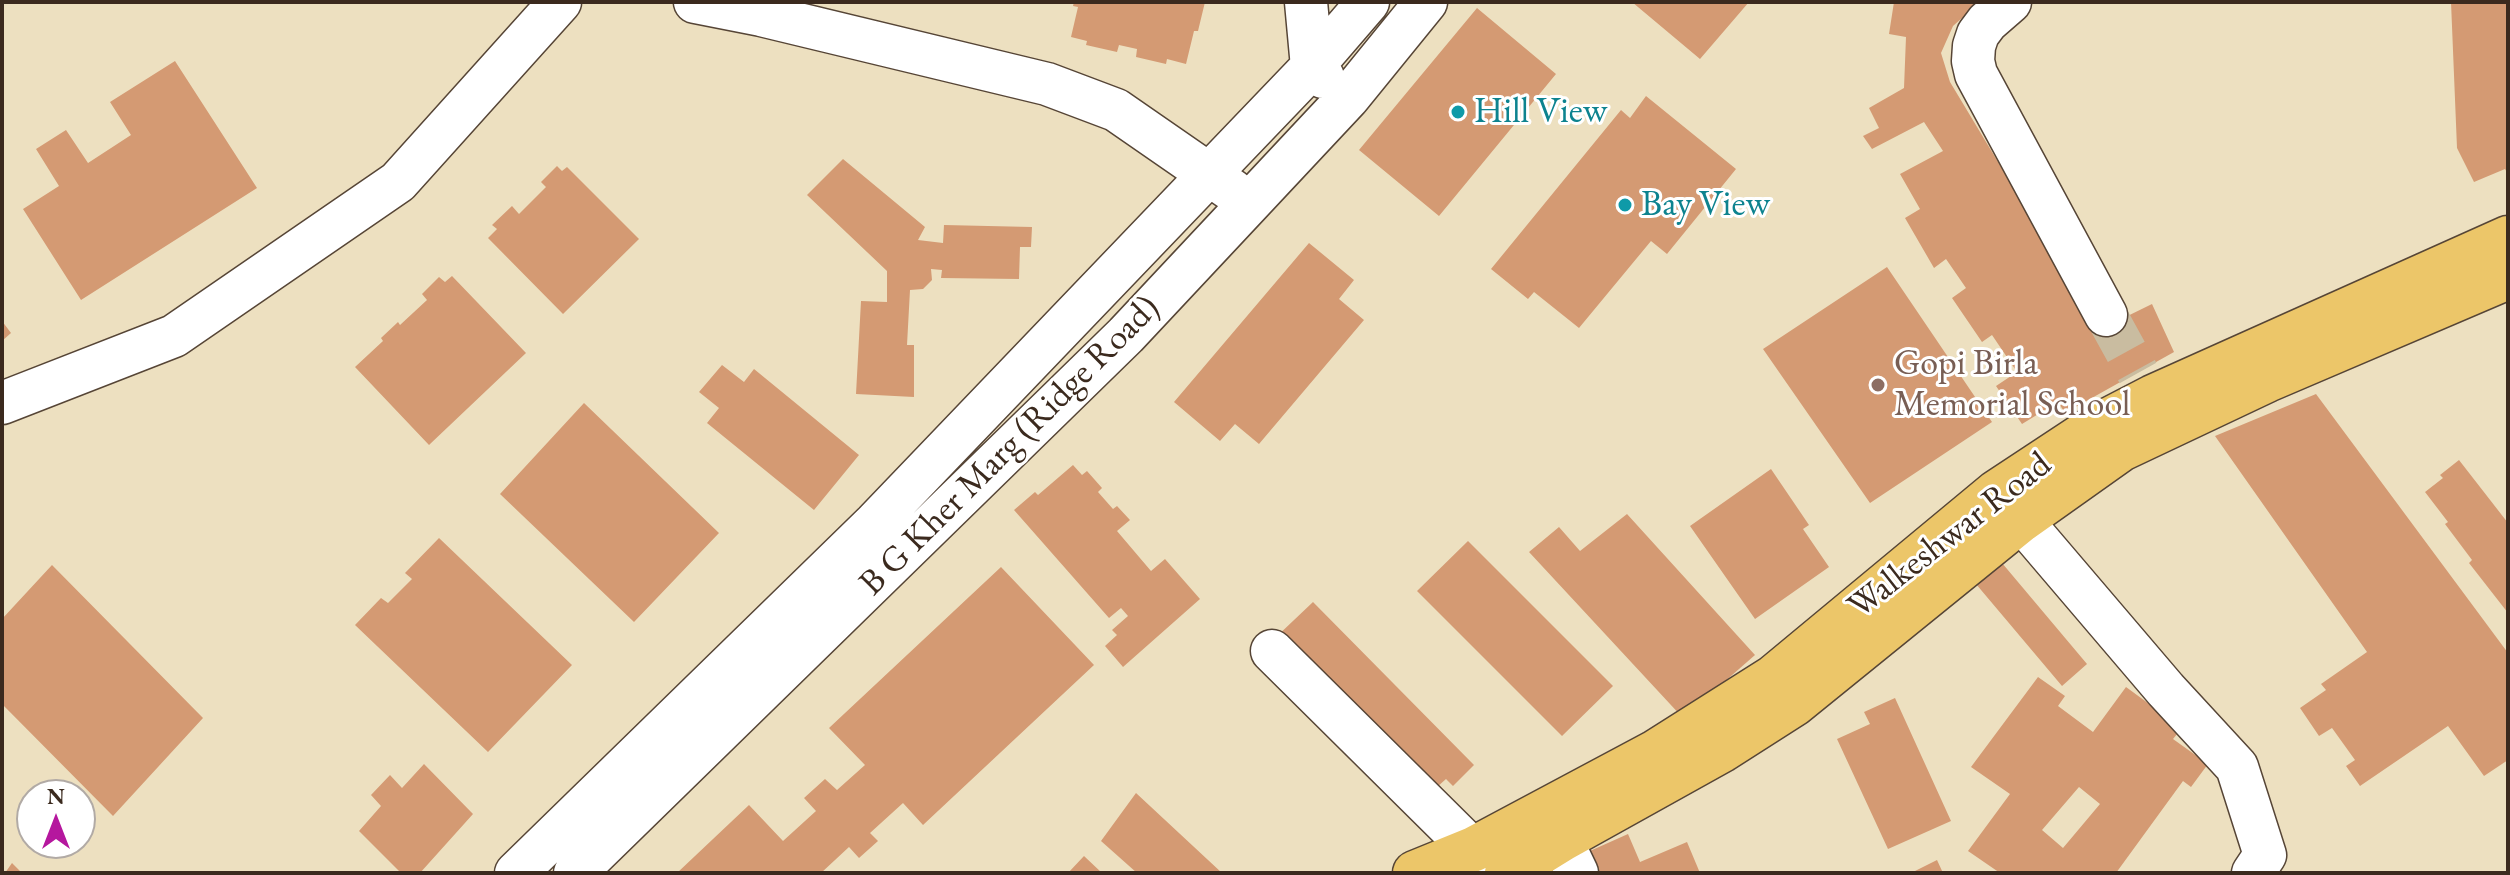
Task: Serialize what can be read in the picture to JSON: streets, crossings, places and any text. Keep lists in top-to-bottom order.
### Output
{
  "streets": {
    "main road": ["Walkeshwar Road"],
    "street": ["B G Kher Marg (Ridge Road)"]
  },
  "places": ["Hill View", "Bay View", "Gopi Birla Memorial School"],
  "north": "top"
}
